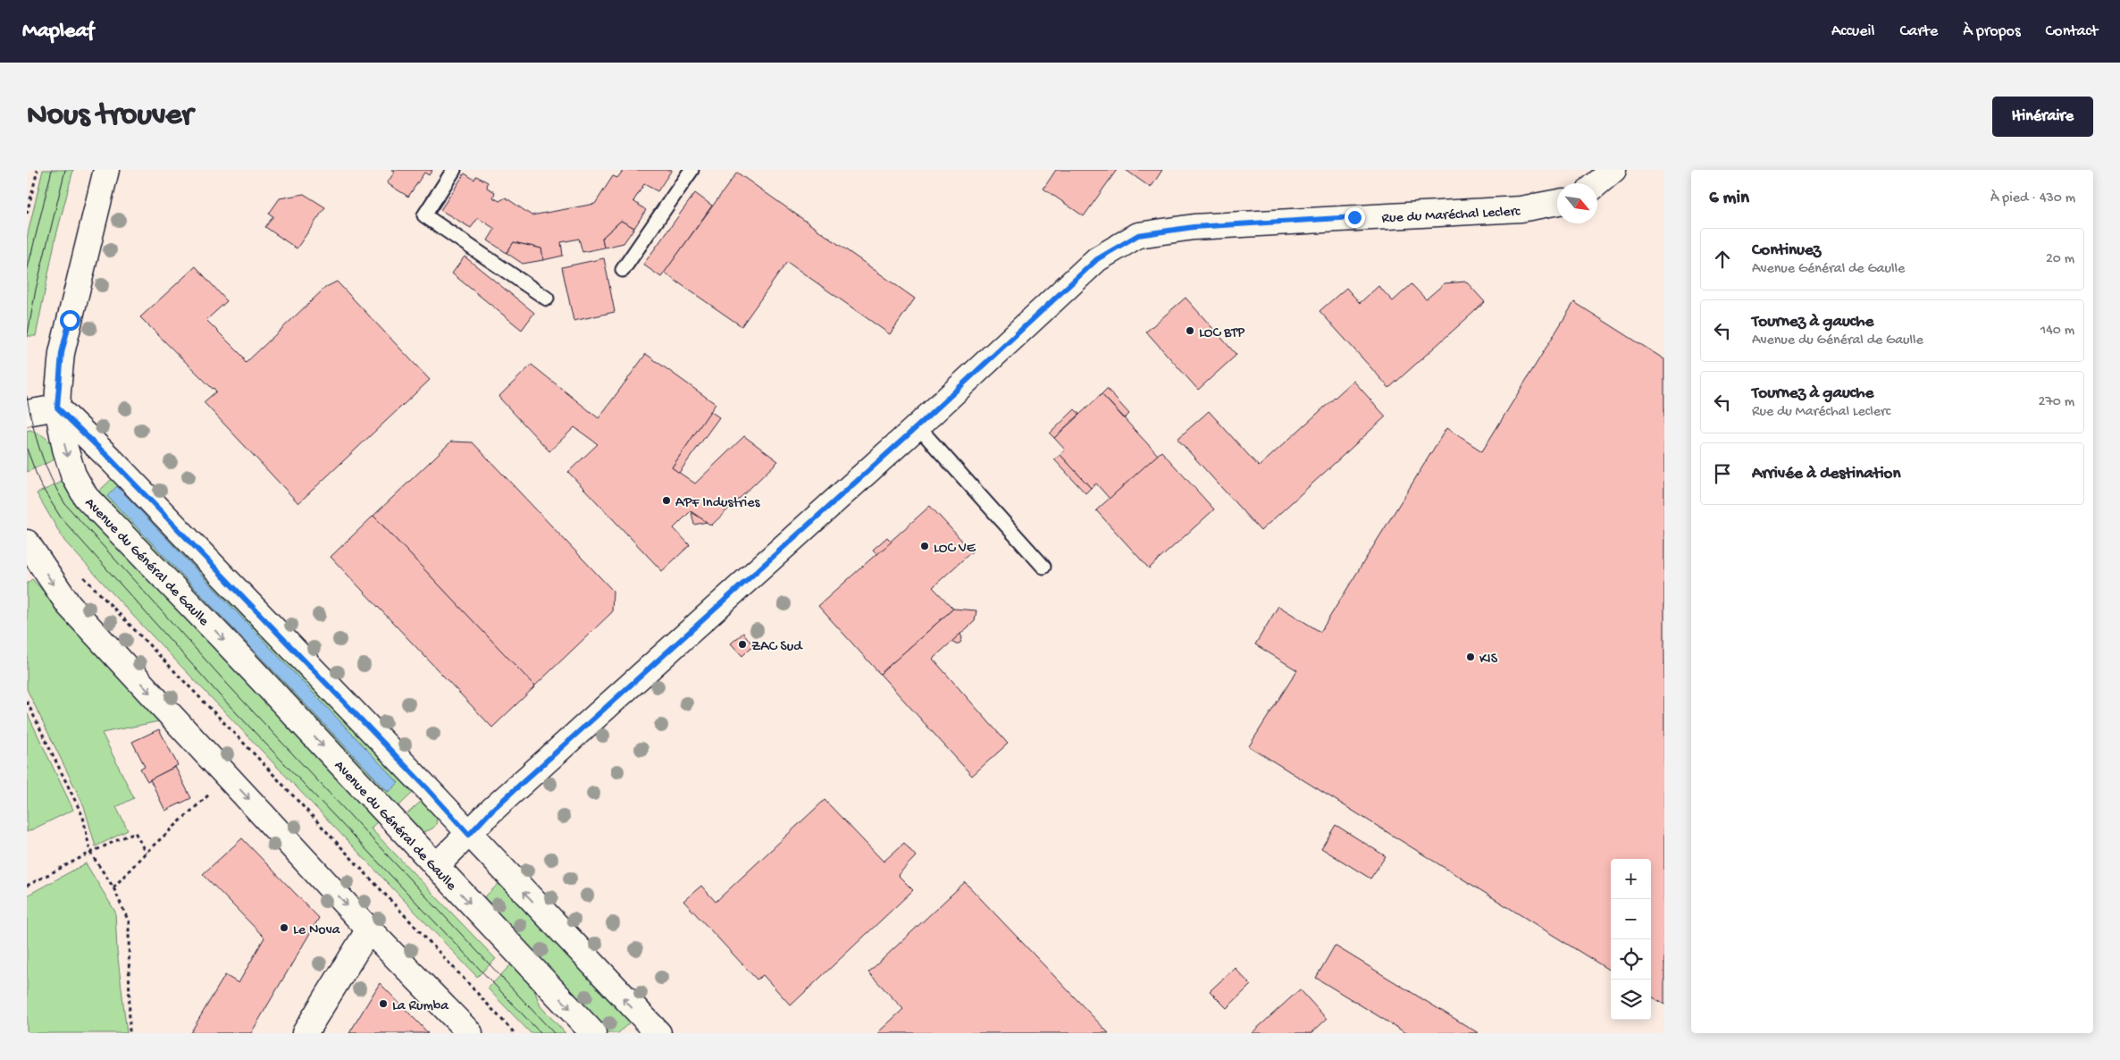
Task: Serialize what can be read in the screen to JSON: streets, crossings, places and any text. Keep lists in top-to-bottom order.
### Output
{
  "streets": {
    "street": ["Rue du Maréchal Leclerc", "Avenue du Général de Gaulle"]
  },
  "crossings": [
    ["Rue du Maréchal Leclerc", "Avenue du Général de Gaulle"]
  ],
  "places": [
    "LOC BTP",
    "APF Industries",
    "LOC VE",
    "ZAC Sud",
    "KIS",
    "Le Nova",
    "La Rumba"
  ],
  "north": "bottom right",
  "page": {
    "header": "Mapleaf",
    "nav": [
      "Accueil",
      "Carte",
      "À propos",
      "Contact"
    ],
    "buttons": "Itinéraire",
    "title": "Nous trouver",
    "heading": ["6 min", "À pied · 430 m"],
    "list": [
      ["Continuez", "Avenue Général de Gaulle", "20 m"],
      ["Tournez à gauche", "Avenue du Général de Gaulle", "140 m"],
      ["Tournez à gauche", "Rue du Maréchal Leclerc", "270 m"],
      "Arrivée à destination"
    ],
    "map_buttons": ["+", "−"]
  }
}
